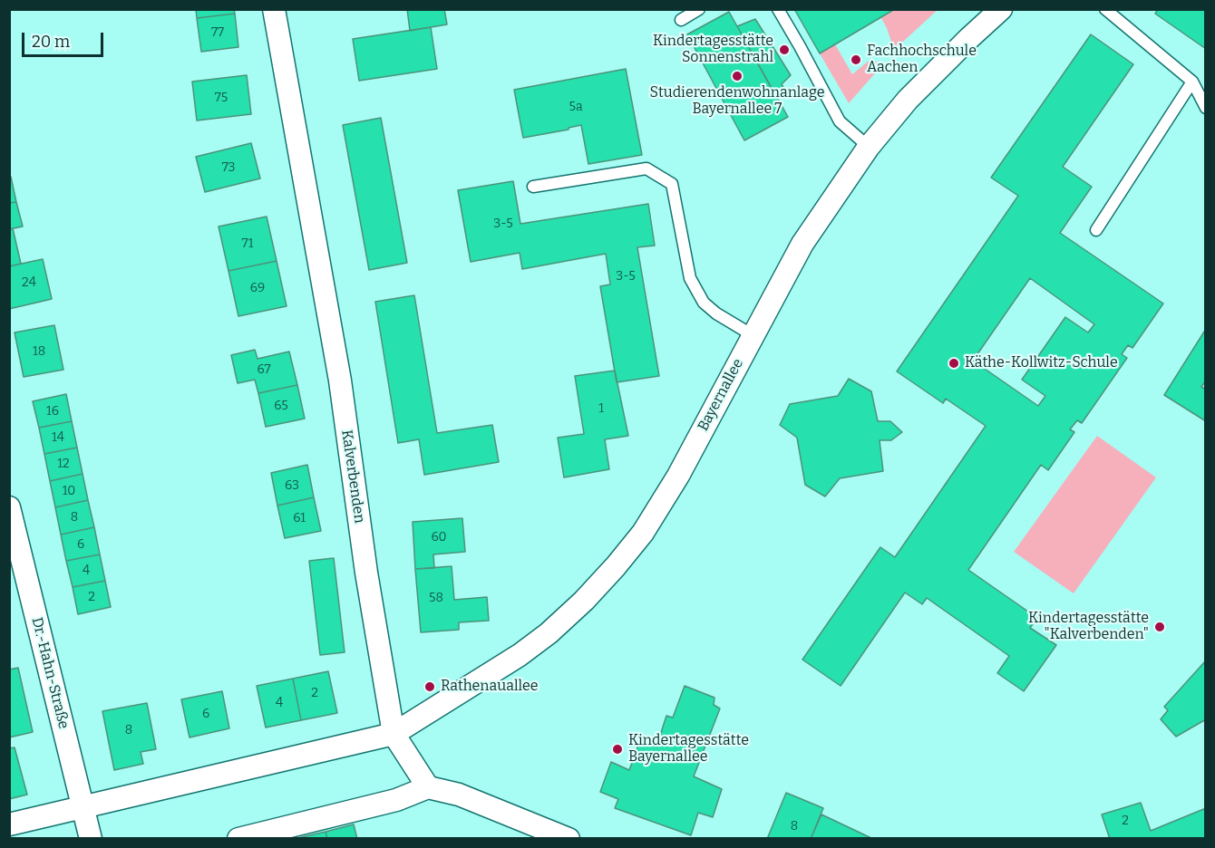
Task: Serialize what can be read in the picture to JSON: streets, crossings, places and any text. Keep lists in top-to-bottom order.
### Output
{
  "streets": {
    "street": ["Bayernallee", "Kalverbenden", "Dr.-Hahn-Straße"]
  },
  "crossings": [
    ["Bayernallee", "Kalverbenden"]
  ],
  "places": [
    "Kindertagesstätte Sonnenstrahl",
    "Fachhochschule Aachen",
    "Studierendenwohnanlage Bayernallee 7",
    "Käthe-Kollwitz-Schule",
    "Kindertagesstätte \"Kalverbenden\"",
    "Rathenauallee",
    "Kindertagesstätte Bayernallee"
  ],
  "house_numbers": [
    "77",
    "75",
    "5a",
    "73",
    "3-5",
    "71",
    "3-5",
    "24",
    "69",
    "18",
    "67",
    "65",
    "1",
    "16",
    "14",
    "12",
    "63",
    "10",
    "8",
    "61",
    "60",
    "6",
    "4",
    "2",
    "58",
    "2",
    "4",
    "6",
    "8",
    "2",
    "8"
  ],
  "scale_bar": "20 m"
}
